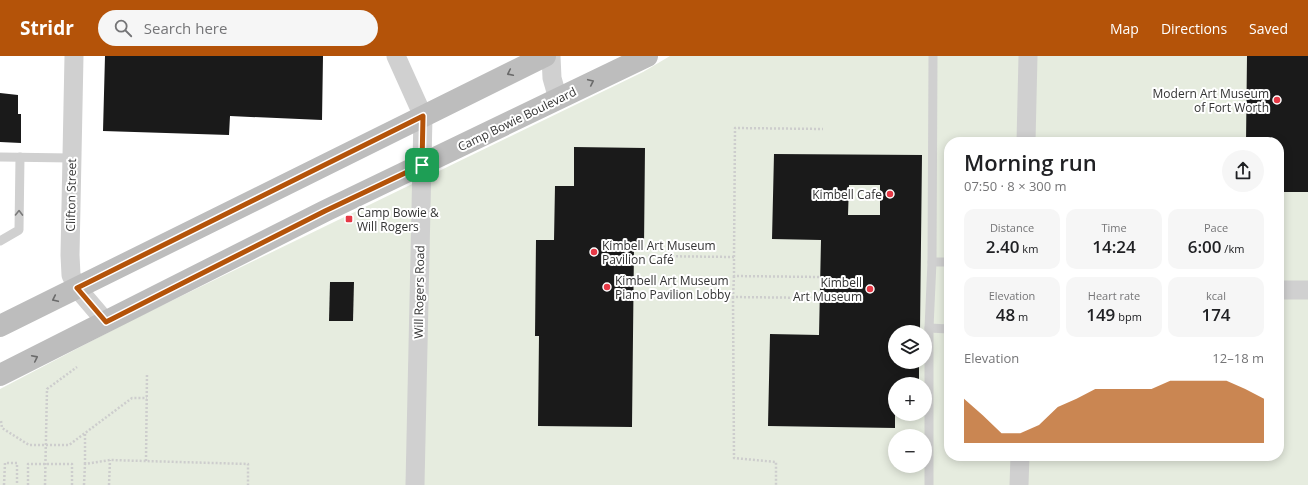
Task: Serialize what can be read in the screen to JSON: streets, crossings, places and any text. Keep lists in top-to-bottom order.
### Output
{
  "streets": {
    "main road": ["Camp Bowie Boulevard"],
    "street": ["Clifton Street", "Will Rogers Road"]
  },
  "crossings": [
    ["Camp Bowie Boulevard", "Clifton Street"],
    ["Camp Bowie Boulevard", "Will Rogers Road"]
  ],
  "places": {
    "other": [
      "Modern Art Museum of Fort Worth",
      "Kimbell Cafe",
      "Kimbell Art Museum Pavilion Café",
      "Kimbell Art Museum Piano Pavilion Lobby",
      "Kimbell Art Museum"
    ],
    "transit": ["Camp Bowie & Will Rogers"]
  },
  "page": {
    "header": "Stridr",
    "search": "Search here",
    "nav": ["Map", "Directions", "Saved"],
    "heading": ["Morning run", "07:50 · 8 × 300 m"],
    "stats": [
      ["Distance", "2.40 km"],
      ["Time", "14:24"],
      ["Pace", "6:00 /km"],
      ["Elevation", "48 m"],
      ["Heart rate", "149 bpm"],
      ["kcal", "174"]
    ],
    "map_buttons": ["+", "−"],
    "chart": ["Elevation", "12–18 m"]
  }
}
